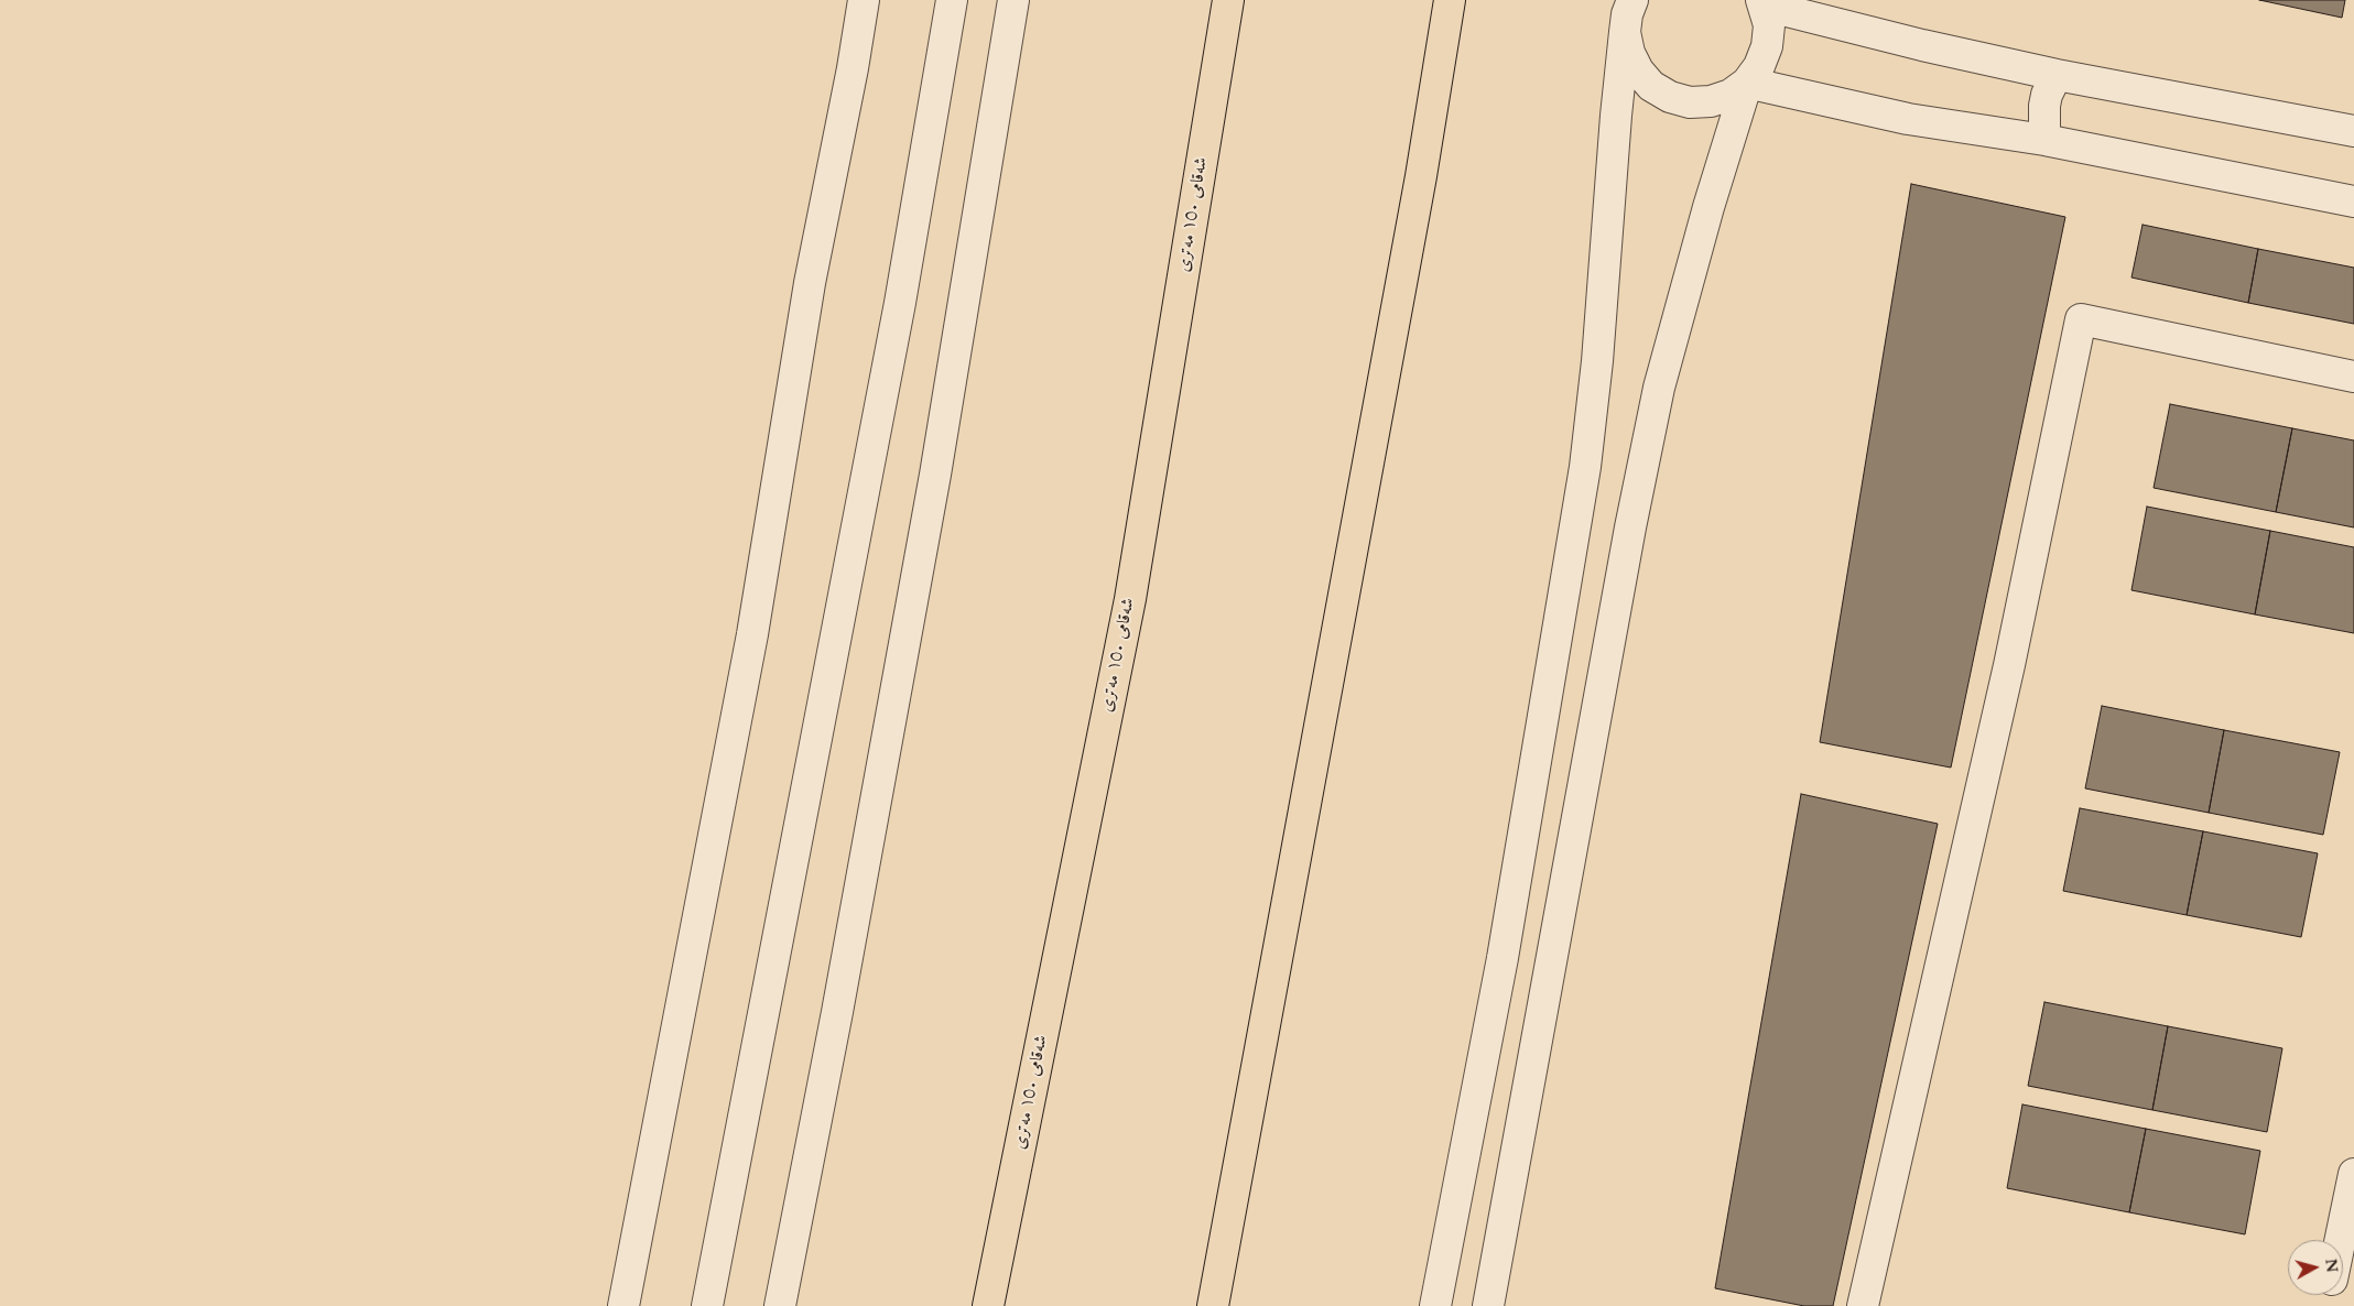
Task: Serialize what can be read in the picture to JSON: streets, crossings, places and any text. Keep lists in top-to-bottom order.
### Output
{
  "streets": {
    "highway": ["شەقامی ١٥٠ مەتری"]
  },
  "north": "right"
}
